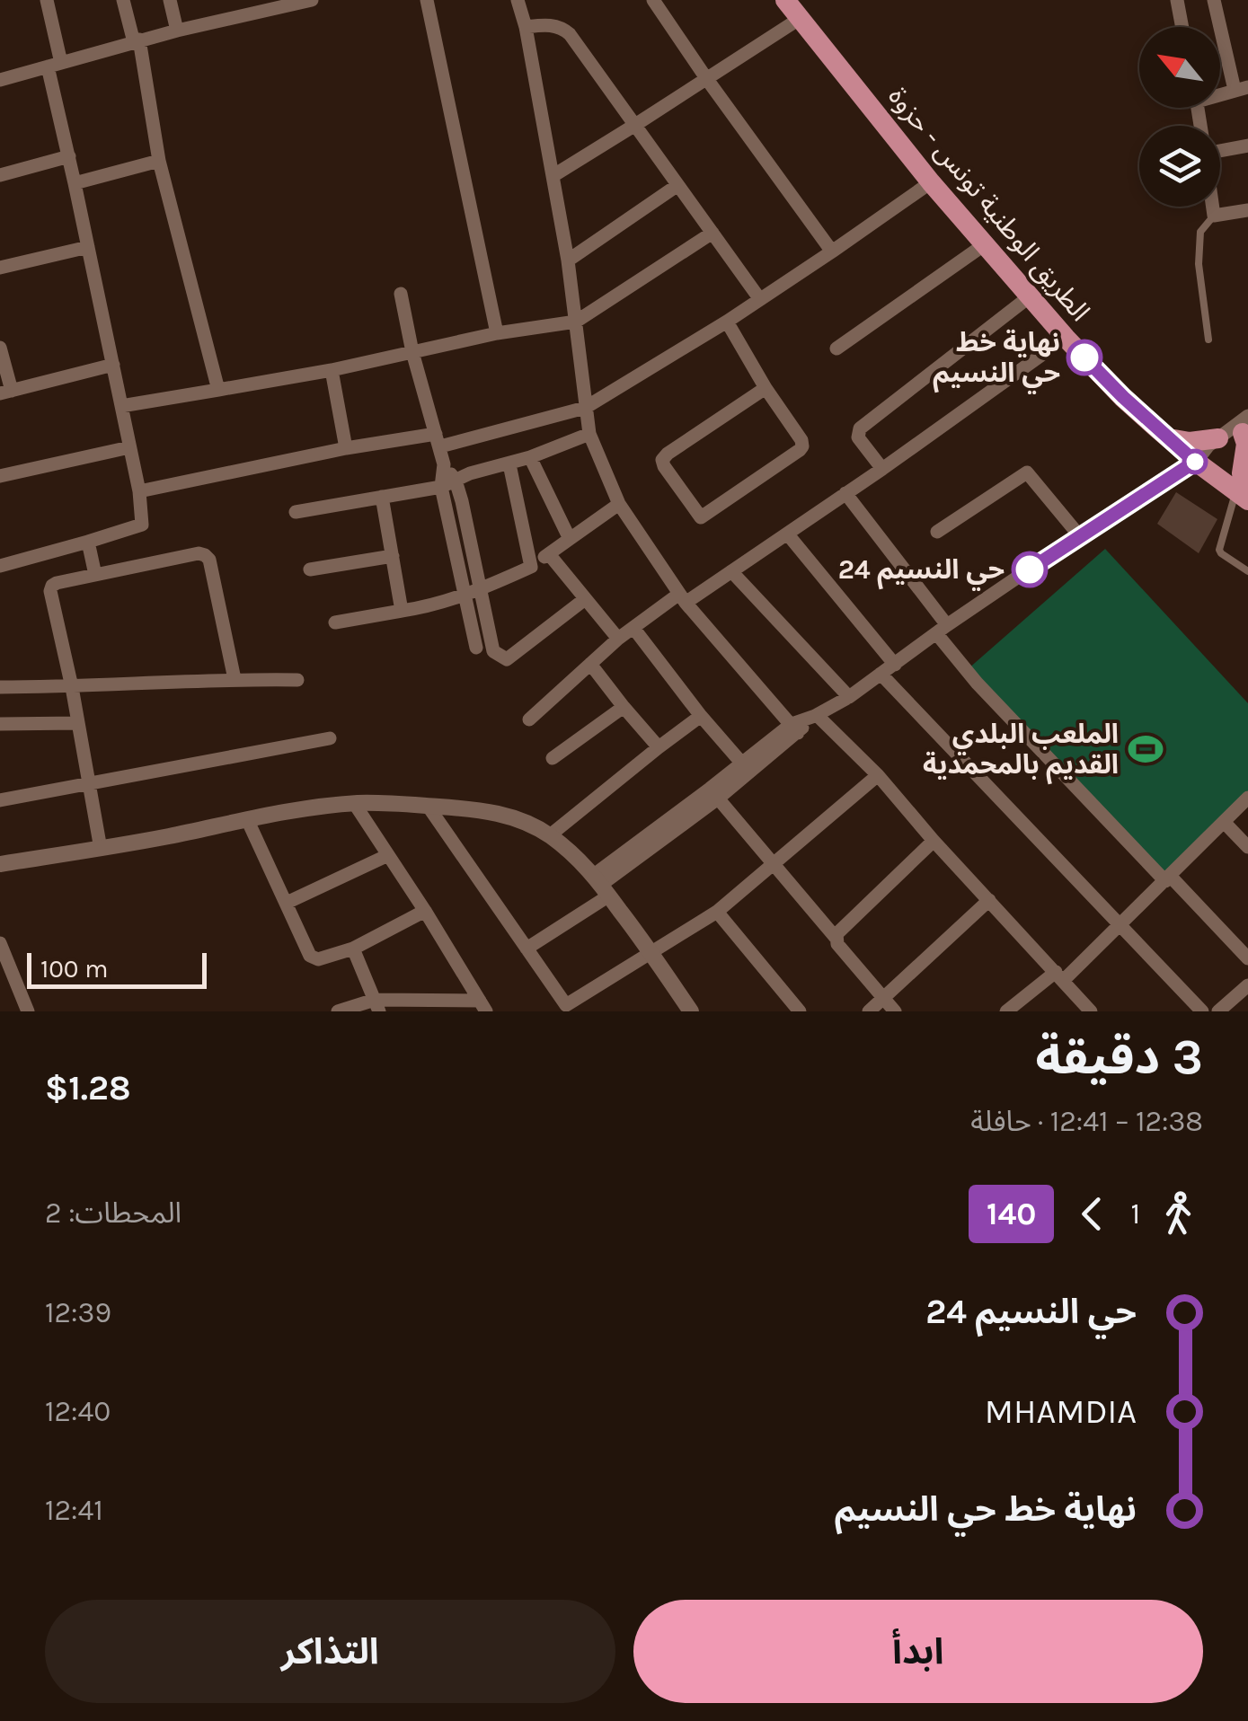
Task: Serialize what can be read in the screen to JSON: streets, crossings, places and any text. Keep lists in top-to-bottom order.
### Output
{
  "streets": {
    "main road": ["الطريق الوطنية تونس - حزوة"]
  },
  "places": {
    "other": ["نهاية خط حي النسيم", "حي النسيم 24"],
    "sports": ["الملعب البلدي القديم بالمحمدية"]
  },
  "lines": ["bus line 140"],
  "scale_bar": "100 m",
  "north": "top left",
  "page": {
    "scale": "100 m",
    "heading": ["3 دقيقة", "12:38 – 12:41 · حافلة", "$1.28"],
    "legs": ["1", "140", "المحطات: 2"],
    "list": [
      {
        "name": "حي النسيم 24",
        "value": "12:39"
      },
      {
        "name": "MHAMDIA",
        "value": "12:40"
      },
      {
        "name": "نهاية خط حي النسيم",
        "value": "12:41"
      }
    ],
    "buttons": ["ابدأ", "التذاكر"]
  }
}
